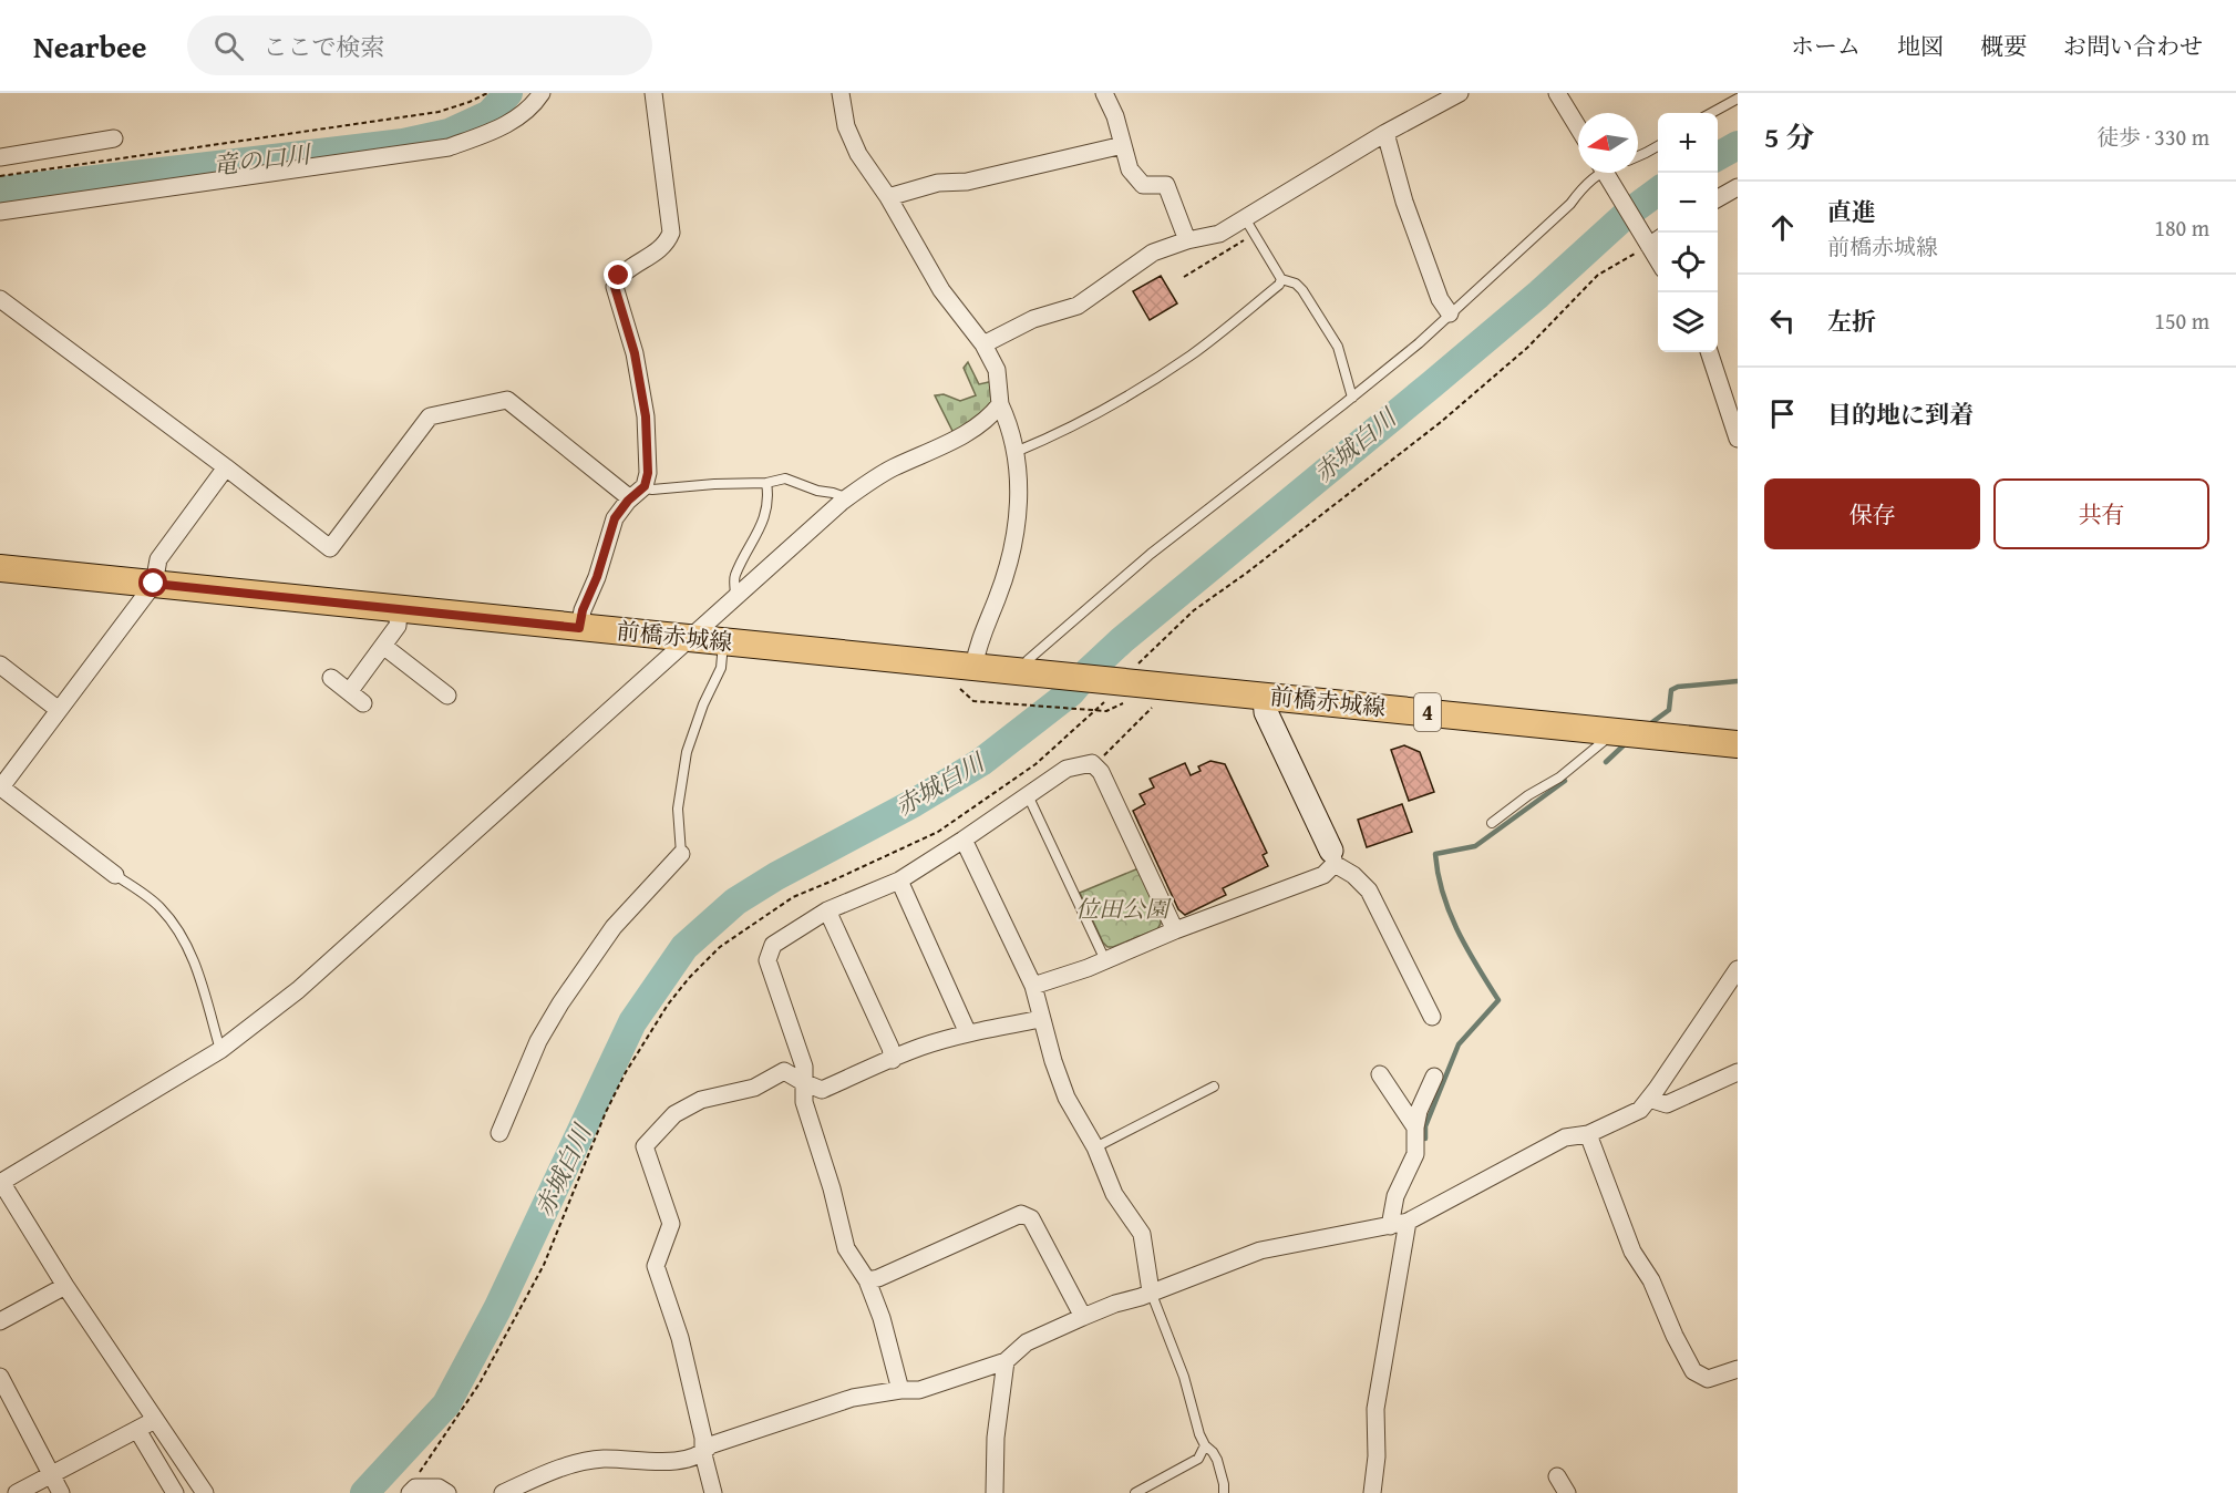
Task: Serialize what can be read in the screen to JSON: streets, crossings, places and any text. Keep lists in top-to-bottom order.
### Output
{
  "streets": {
    "main road": ["前橋赤城線", "4"]
  },
  "crossings": [
    ["前橋赤城線", "4"]
  ],
  "water": ["竜の口川", "赤城白川"],
  "parks": ["位田公園"],
  "north": "left",
  "page": {
    "header": "Nearbee",
    "search": "ここで検索",
    "nav": [
      "ホーム",
      "地図",
      "概要",
      "お問い合わせ"
    ],
    "heading": ["5 分", "徒歩 · 330 m"],
    "map_buttons": ["+", "−"],
    "list": [
      ["直進", "前橋赤城線", "180 m"],
      ["左折", "150 m"],
      "目的地に到着"
    ],
    "buttons": ["保存", "共有"]
  }
}
